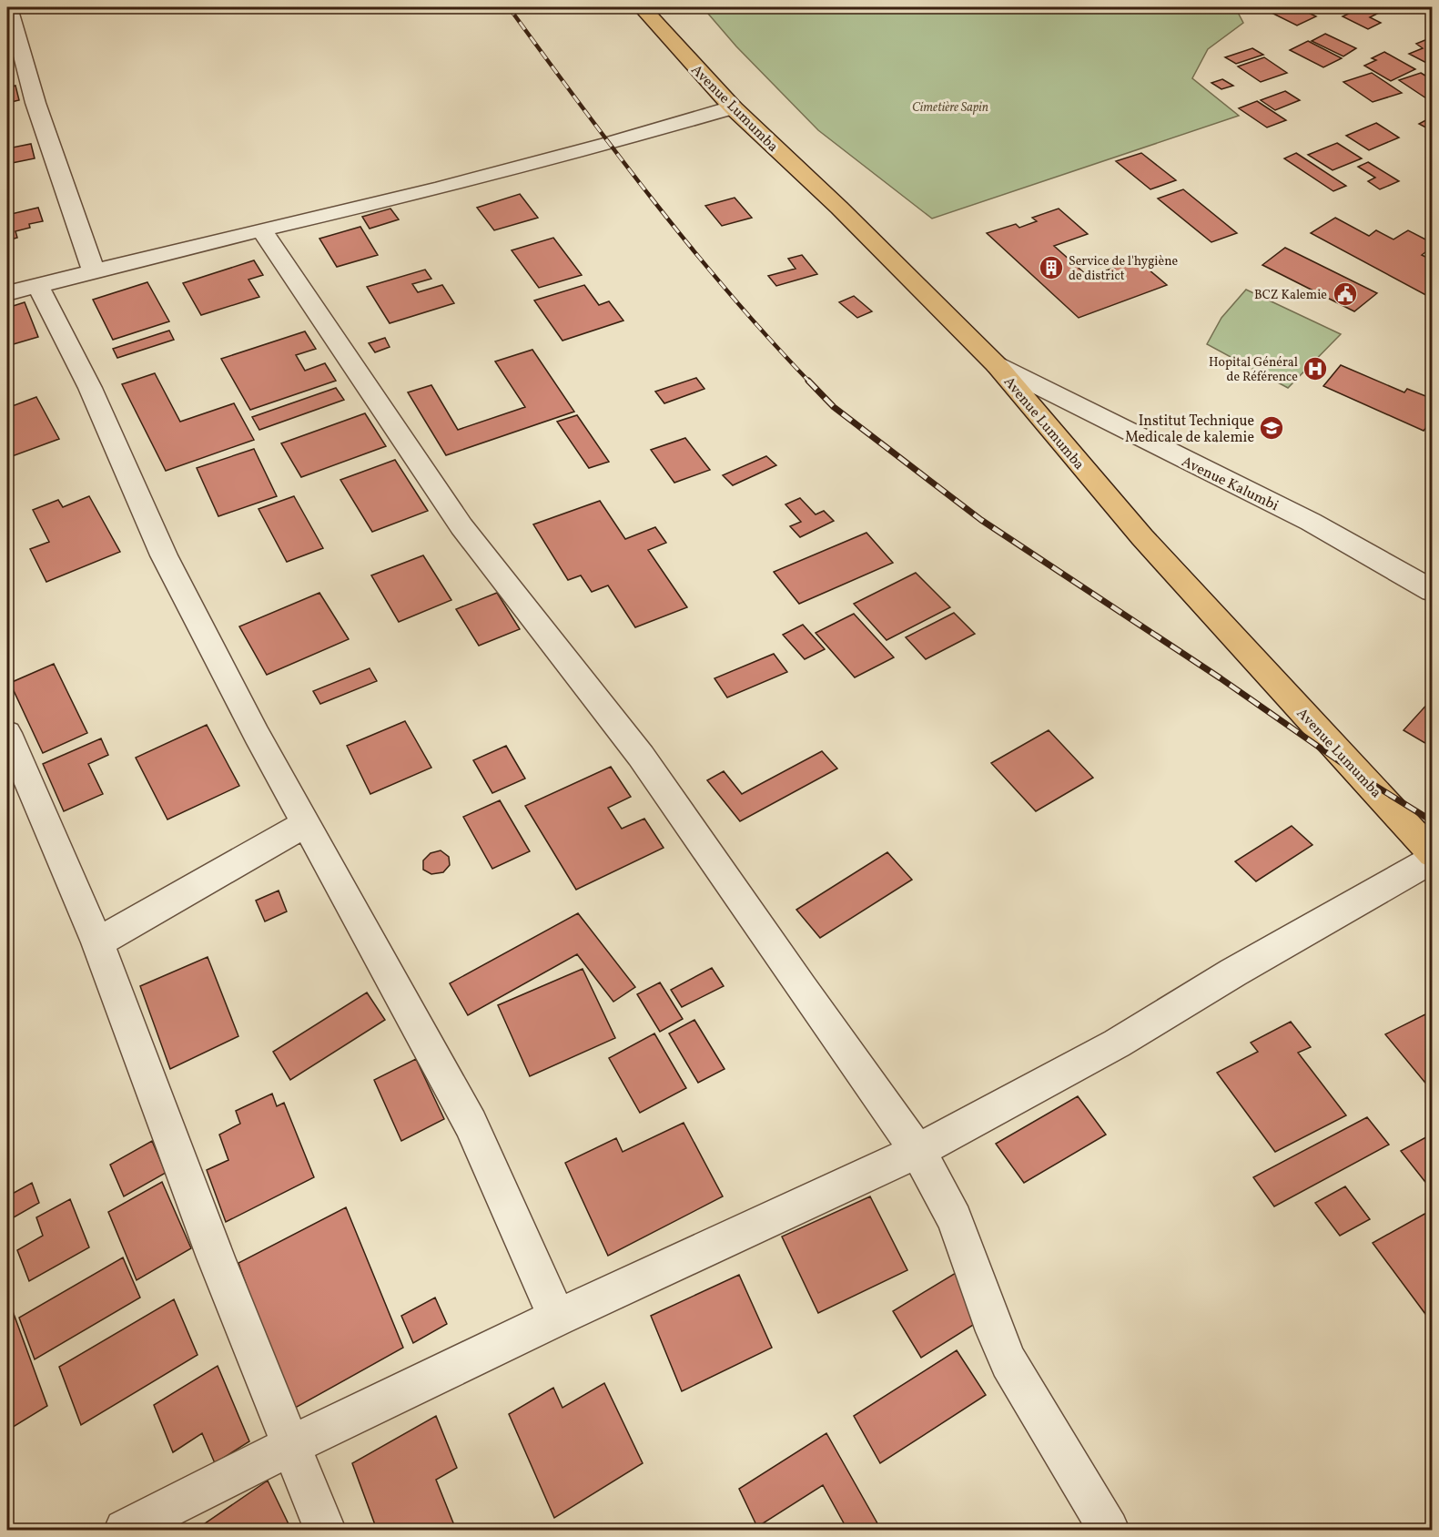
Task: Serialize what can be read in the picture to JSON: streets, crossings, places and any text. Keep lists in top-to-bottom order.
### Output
{
  "streets": {
    "highway": ["Avenue Lumumba"],
    "street": ["Avenue Kalumbi"]
  },
  "crossings": [
    ["Avenue Lumumba", "Avenue Kalumbi"]
  ],
  "parks": ["Cimetière Sapin"],
  "places": {
    "building": ["Service de l'hygiène de district"],
    "public building": ["BCZ Kalemie"],
    "hospital": ["Hopital Général de Référence"],
    "school or university": ["Institut Technique Medicale de kalemie"]
  }
}
